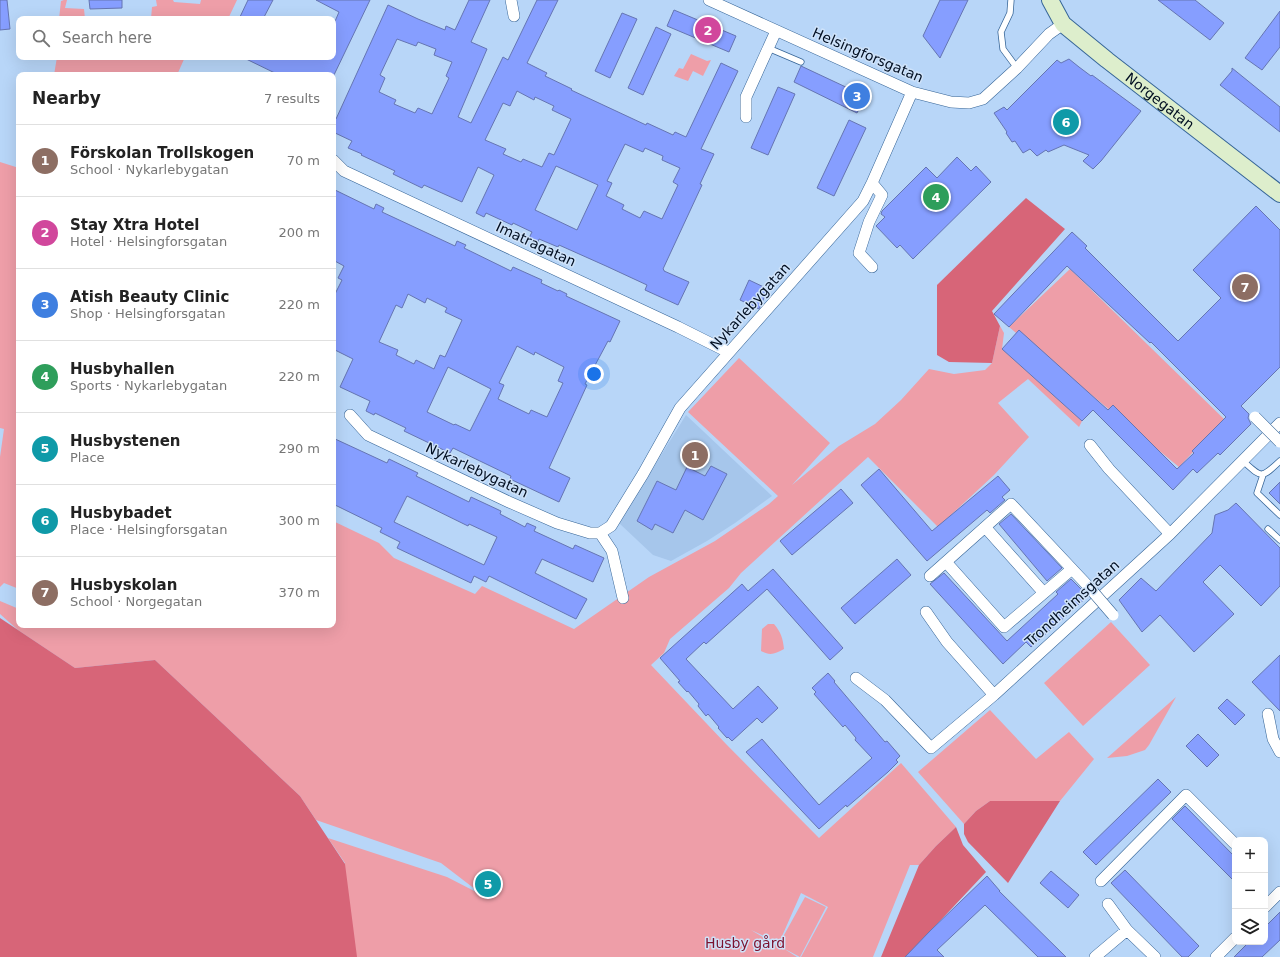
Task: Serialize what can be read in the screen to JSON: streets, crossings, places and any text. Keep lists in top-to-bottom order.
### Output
{
  "streets": {
    "street": [
      "Helsingforsgatan",
      "Norgegatan",
      "Imatragatan",
      "Nykarlebygatan",
      "Trondheimsgatan"
    ]
  },
  "crossings": [
    ["Helsingforsgatan", "Norgegatan"],
    ["Helsingforsgatan", "Nykarlebygatan"],
    ["Imatragatan", "Nykarlebygatan"]
  ],
  "parks": ["Husby gård"],
  "page": {
    "pins": [
      "2",
      "3",
      "6",
      "4",
      "7",
      "1",
      "5"
    ],
    "search": "Search here",
    "heading": ["Nearby", "7 results"],
    "list": [
      {
        "mark": "1",
        "name": "Förskolan Trollskogen",
        "note": "School · Nykarlebygatan",
        "value": "70 m"
      },
      {
        "mark": "2",
        "name": "Stay Xtra Hotel",
        "note": "Hotel · Helsingforsgatan",
        "value": "200 m"
      },
      {
        "mark": "3",
        "name": "Atish Beauty Clinic",
        "note": "Shop · Helsingforsgatan",
        "value": "220 m"
      },
      {
        "mark": "4",
        "name": "Husbyhallen",
        "note": "Sports · Nykarlebygatan",
        "value": "220 m"
      },
      {
        "mark": "5",
        "name": "Husbystenen",
        "note": "Place",
        "value": "290 m"
      },
      {
        "mark": "6",
        "name": "Husbybadet",
        "note": "Place · Helsingforsgatan",
        "value": "300 m"
      },
      {
        "mark": "7",
        "name": "Husbyskolan",
        "note": "School · Norgegatan",
        "value": "370 m"
      }
    ],
    "map_buttons": ["+", "−"]
  }
}
